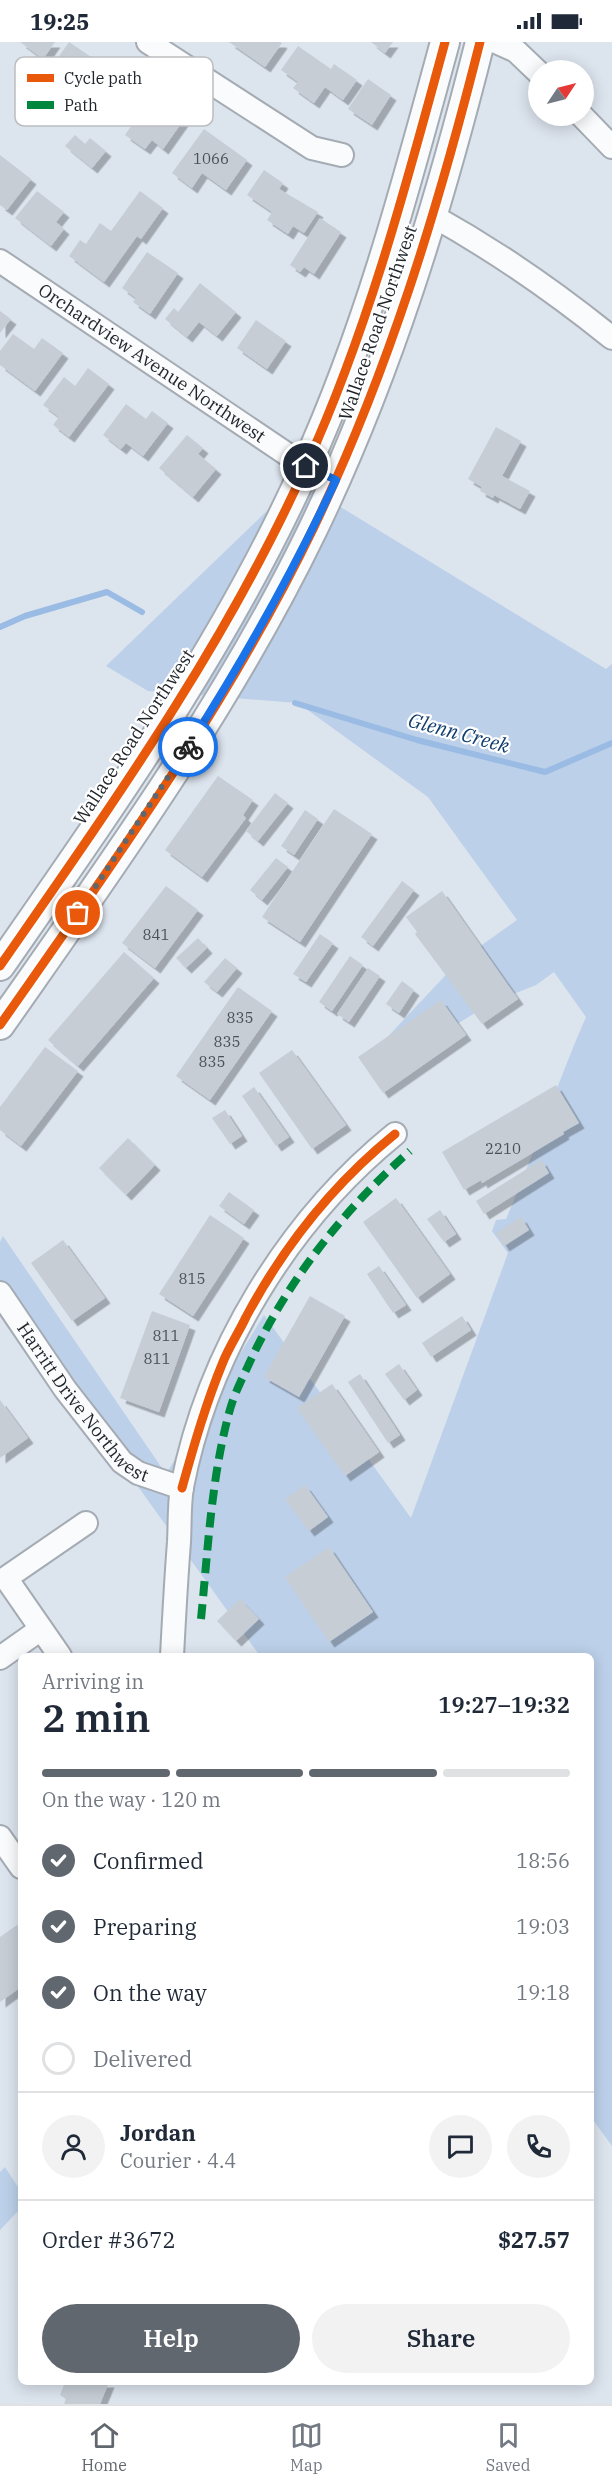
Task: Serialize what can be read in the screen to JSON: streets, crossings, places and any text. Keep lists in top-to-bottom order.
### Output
{
  "streets": {
    "main road": ["Wallace Road Northwest"],
    "street": ["Orchardview Avenue Northwest", "Harritt Drive Northwest"]
  },
  "crossings": [
    ["Wallace Road Northwest", "Orchardview Avenue Northwest"]
  ],
  "water": ["Glenn Creek"],
  "house_numbers": [
    "1066",
    "841",
    "835",
    "835",
    "835",
    "2210",
    "815",
    "811",
    "811"
  ],
  "legend": ["Cycle path", "Path"],
  "north": "top right",
  "page": {
    "status": "19:25",
    "heading": ["2 min", "Arriving in", "19:27–19:32"],
    "panel": [
      "Jordan",
      "Courier · 4.4",
      "Order #3672",
      "$27.57"
    ],
    "bar": "On the way · 120 m",
    "list": [
      ["Confirmed", "18:56"],
      ["Preparing", "19:03"],
      ["On the way", "19:18"],
      "Delivered"
    ],
    "buttons": ["Help", "Share"],
    "tabs": ["Home", "Map", "Saved"]
  }
}
